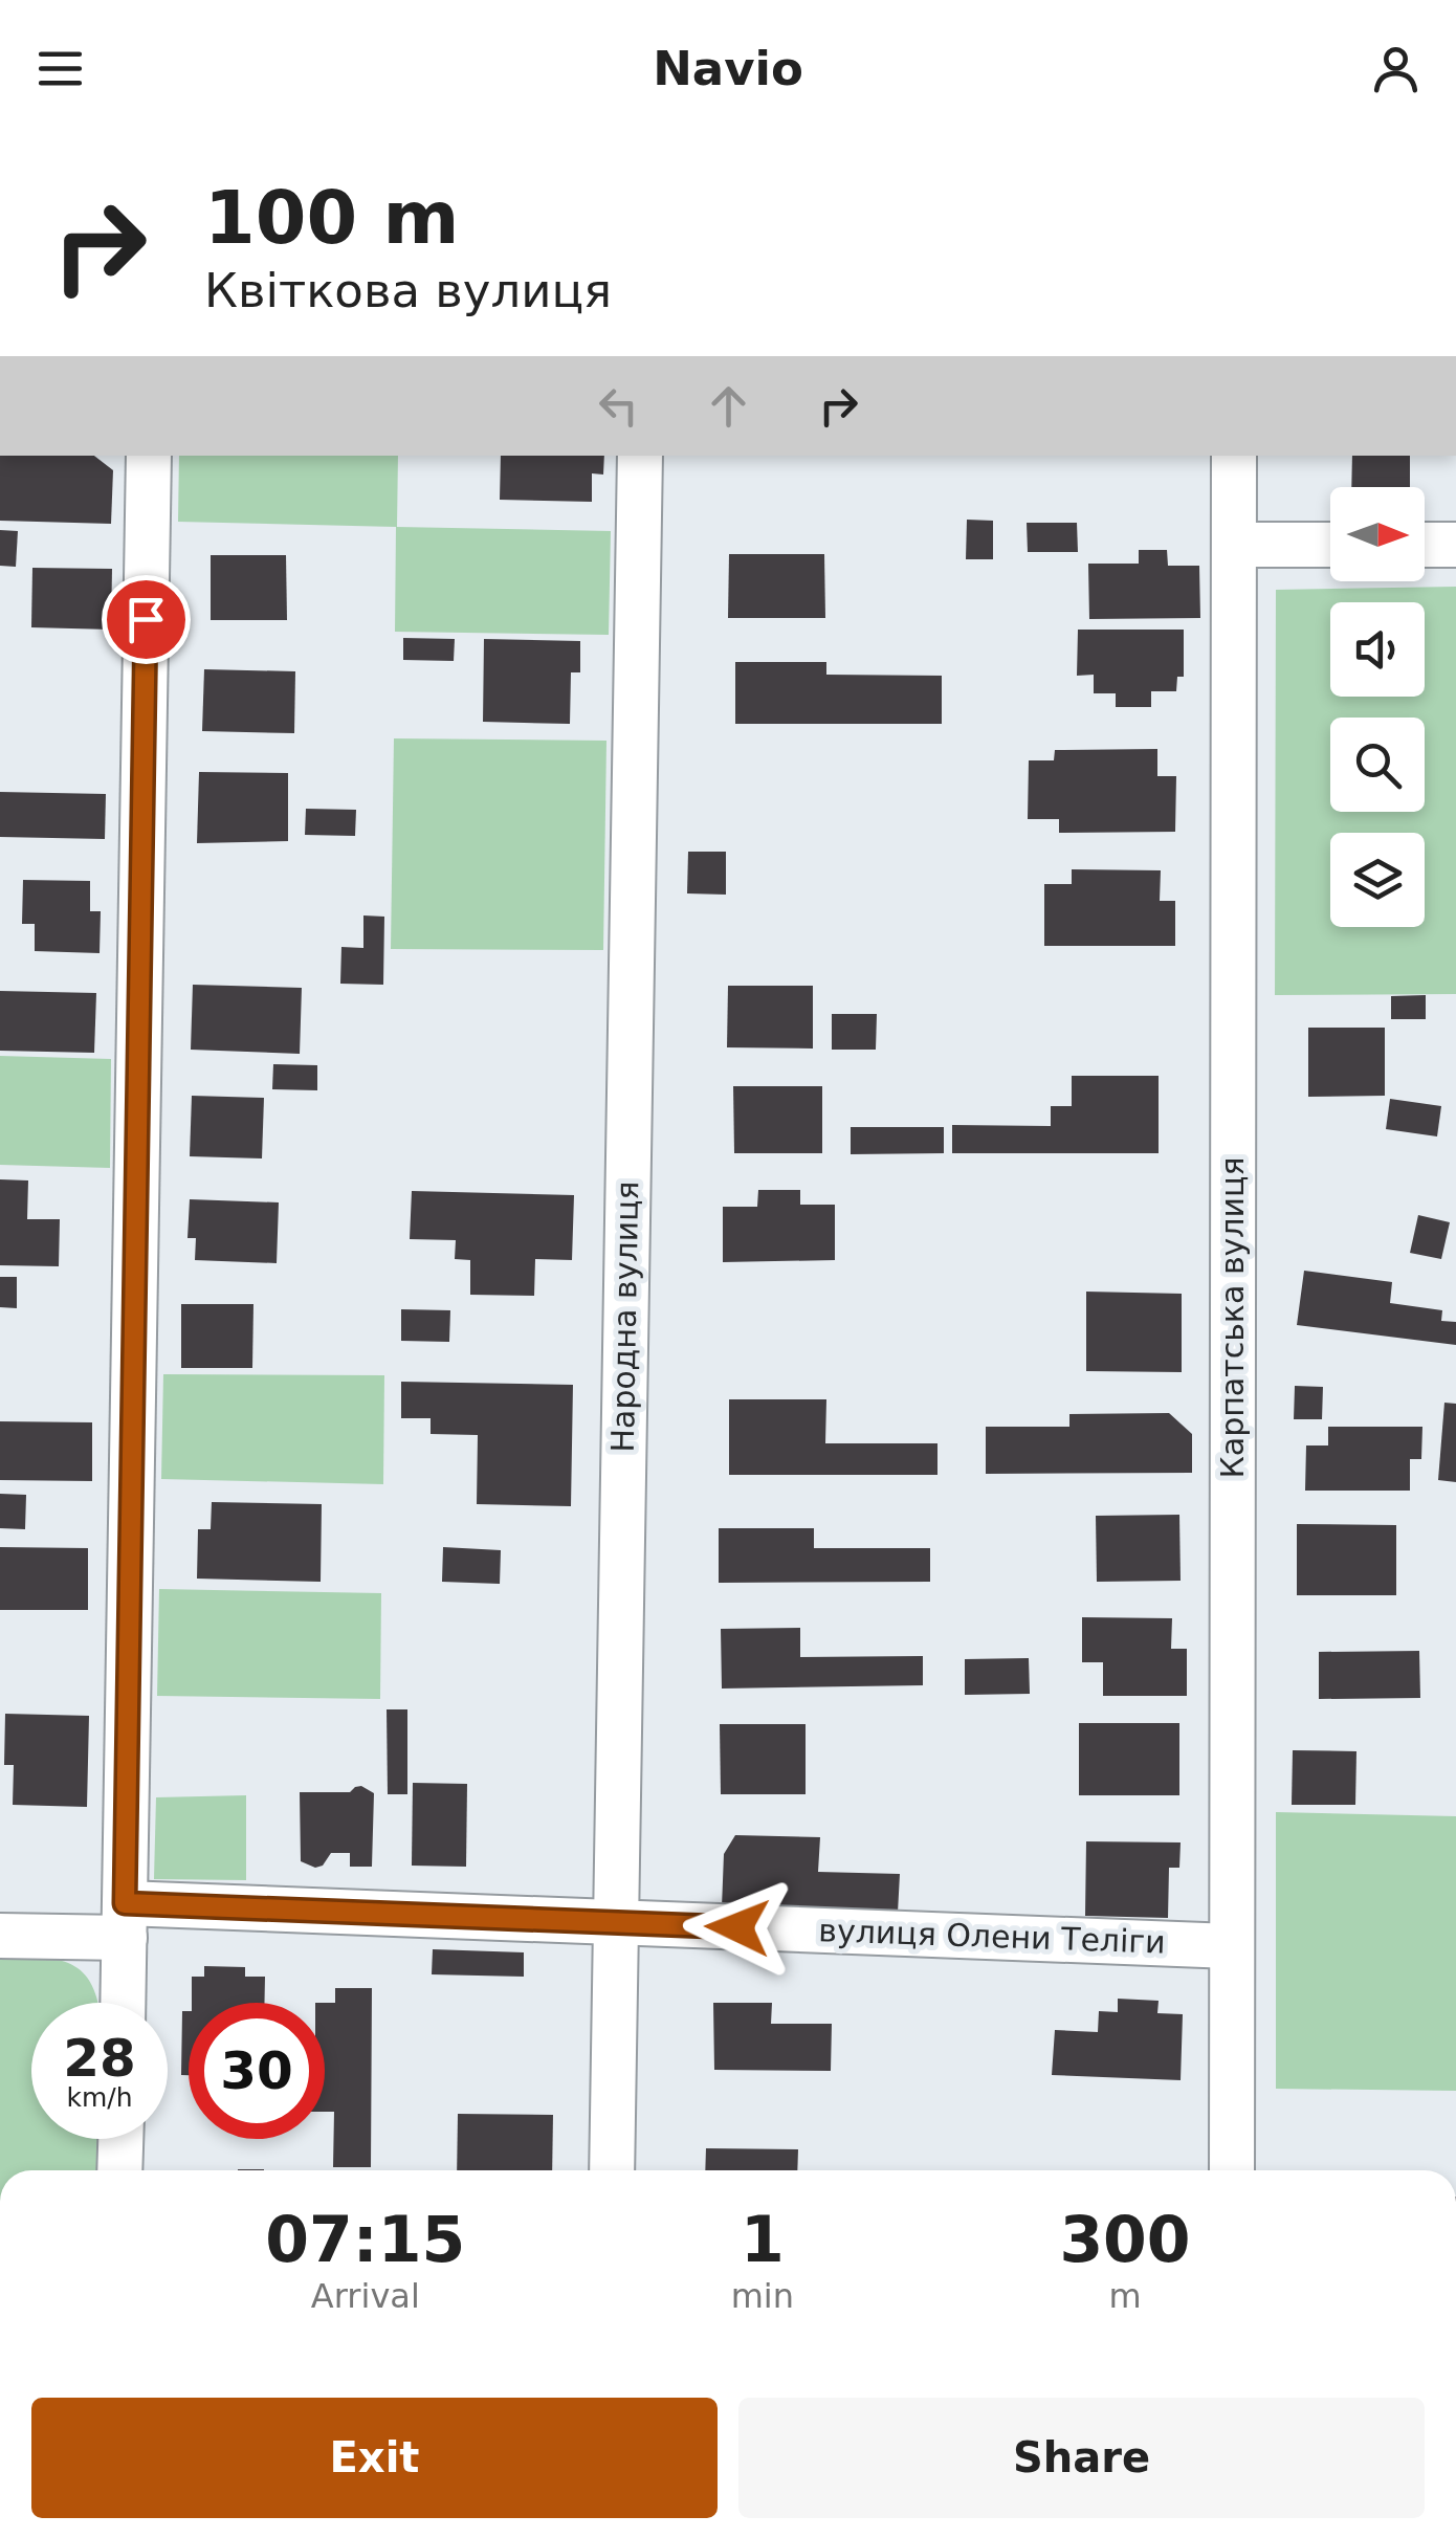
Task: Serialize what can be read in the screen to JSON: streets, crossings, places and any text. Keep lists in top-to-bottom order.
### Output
{
  "streets": {
    "street": ["Народна вулиця", "Карпатська вулиця", "вулиця Олени Теліги"]
  },
  "crossings": [
    ["Народна вулиця", "вулиця Олени Теліги"],
    ["Карпатська вулиця", "вулиця Олени Теліги"]
  ],
  "north": "right",
  "page": {
    "header": "Navio",
    "turn": ["100 m", "Квіткова вулиця"],
    "speed": "28 km/h",
    "limit": "30",
    "eta": [
      "07:15",
      "Arrival",
      "1",
      "min",
      "300",
      "m"
    ],
    "buttons": ["Exit", "Share"]
  }
}
